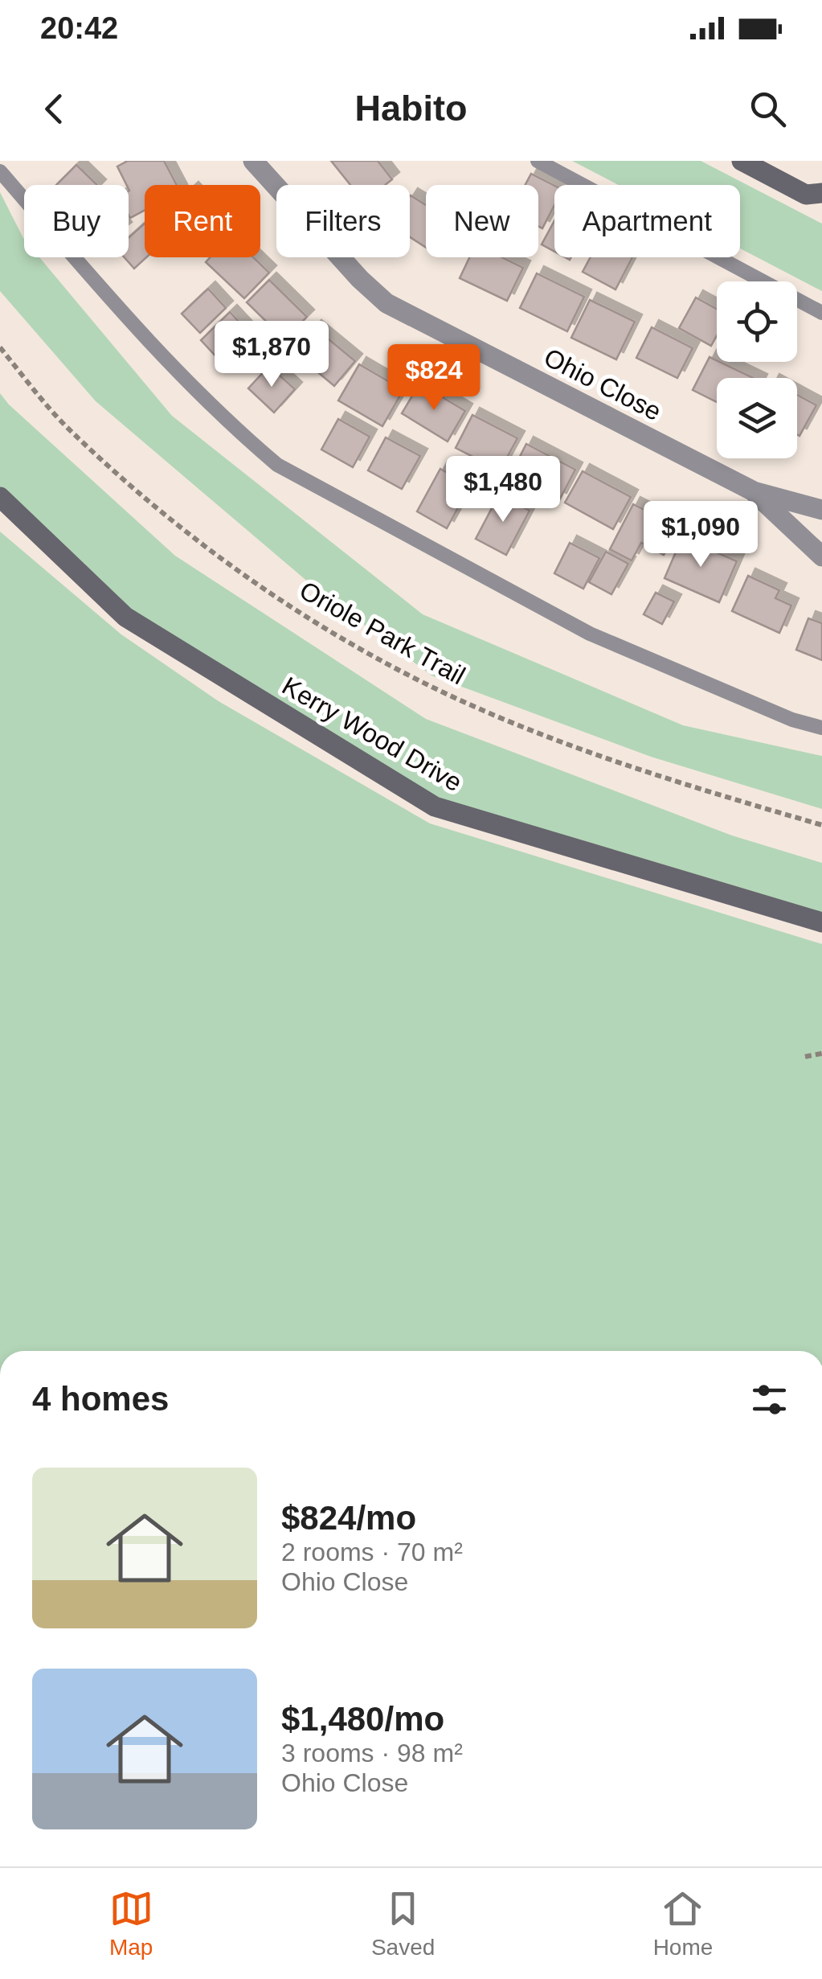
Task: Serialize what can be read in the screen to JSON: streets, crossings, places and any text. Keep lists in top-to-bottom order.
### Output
{
  "streets": {
    "street": ["Ohio Close", "Kerry Wood Drive"],
    "path": ["Oriole Park Trail"]
  },
  "page": {
    "status": "20:42",
    "header": "Habito",
    "chip": [
      "Buy",
      "Rent",
      "Filters",
      "New",
      "Apartment"
    ],
    "price": [
      "$1,870",
      "$824",
      "$1,480",
      "$1,090"
    ],
    "heading": "4 homes",
    "list": [
      {
        "name": "$824/mo",
        "note": "2 rooms · 70 m² · Ohio Close"
      },
      {
        "name": "$1,480/mo",
        "note": "3 rooms · 98 m² · Ohio Close"
      }
    ],
    "tabs": ["Map", "Saved", "Home"]
  }
}
